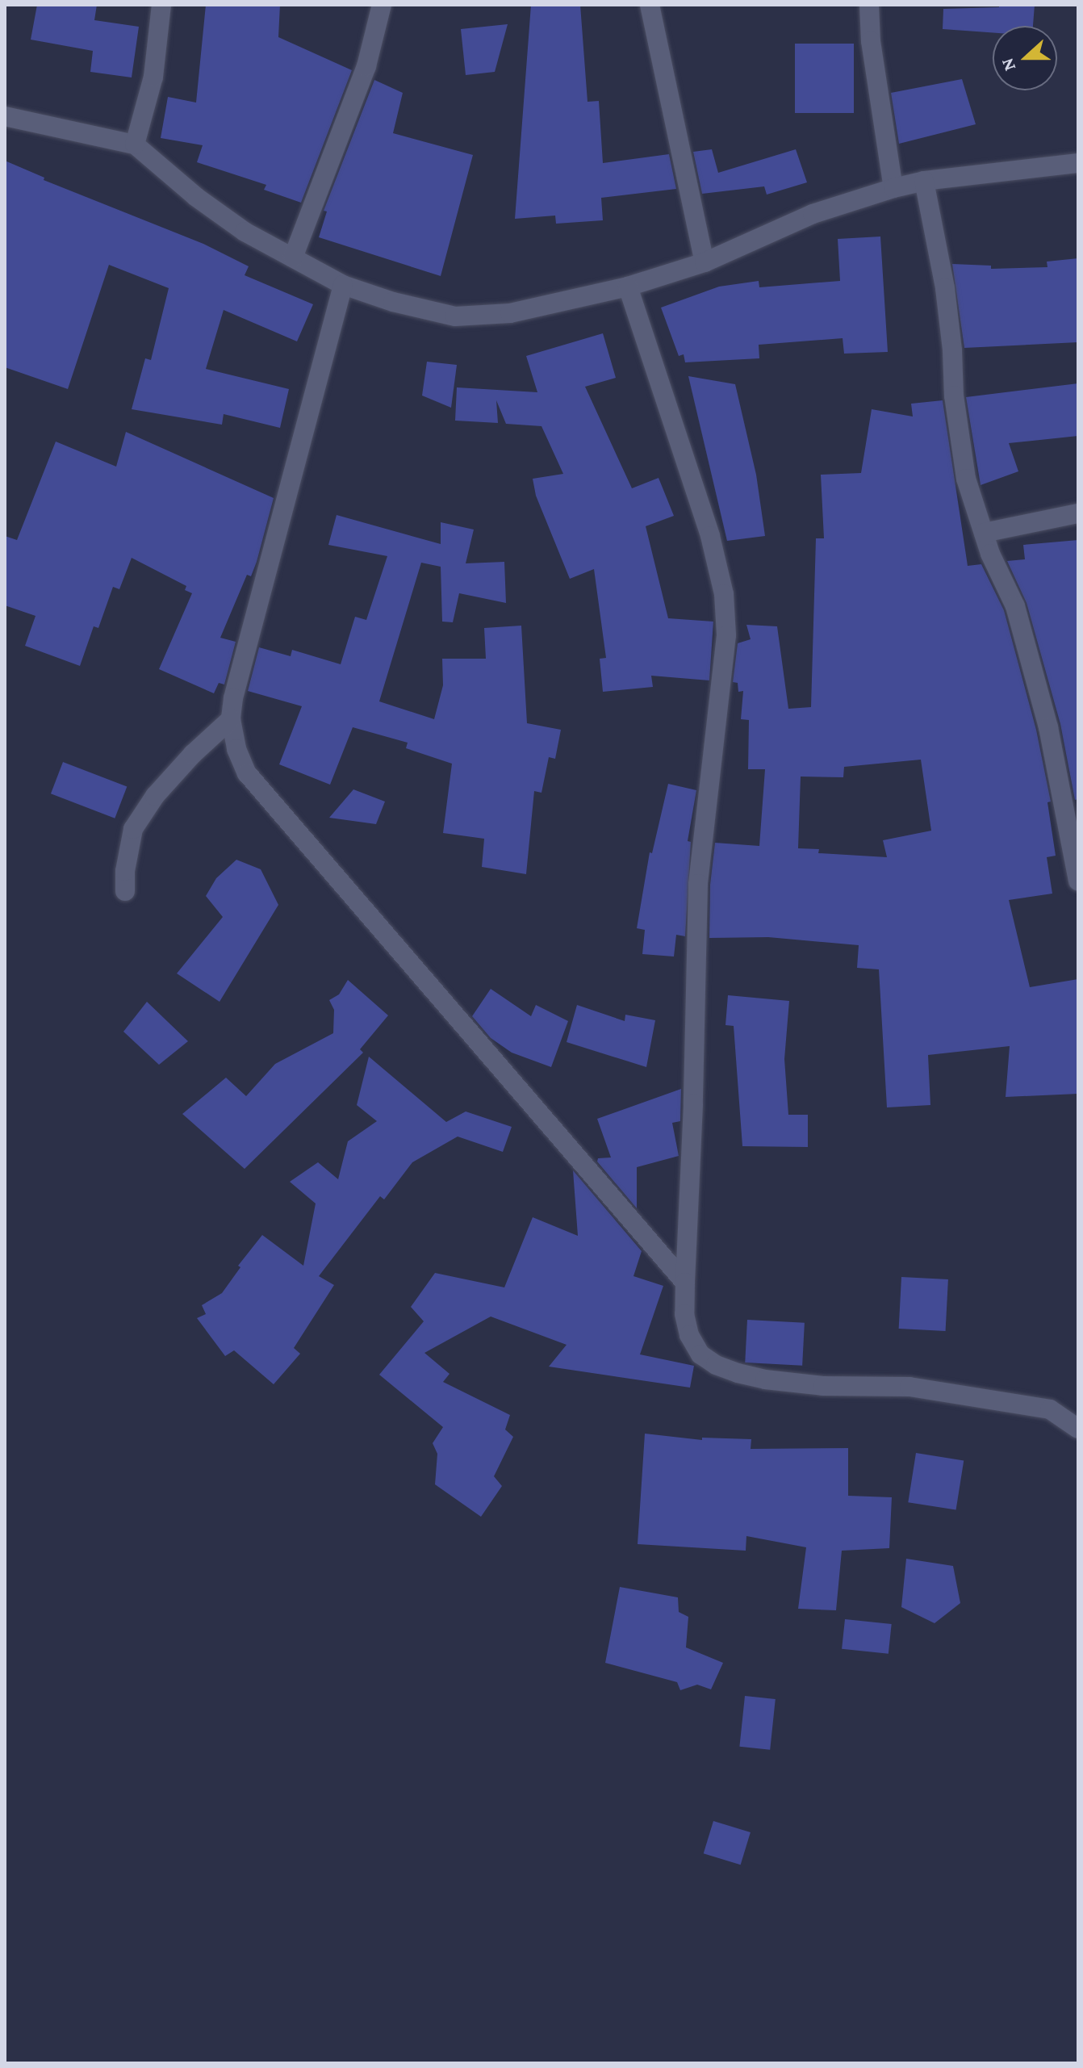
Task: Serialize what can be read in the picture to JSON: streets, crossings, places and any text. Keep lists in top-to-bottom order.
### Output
{
  "north": "left"
}
